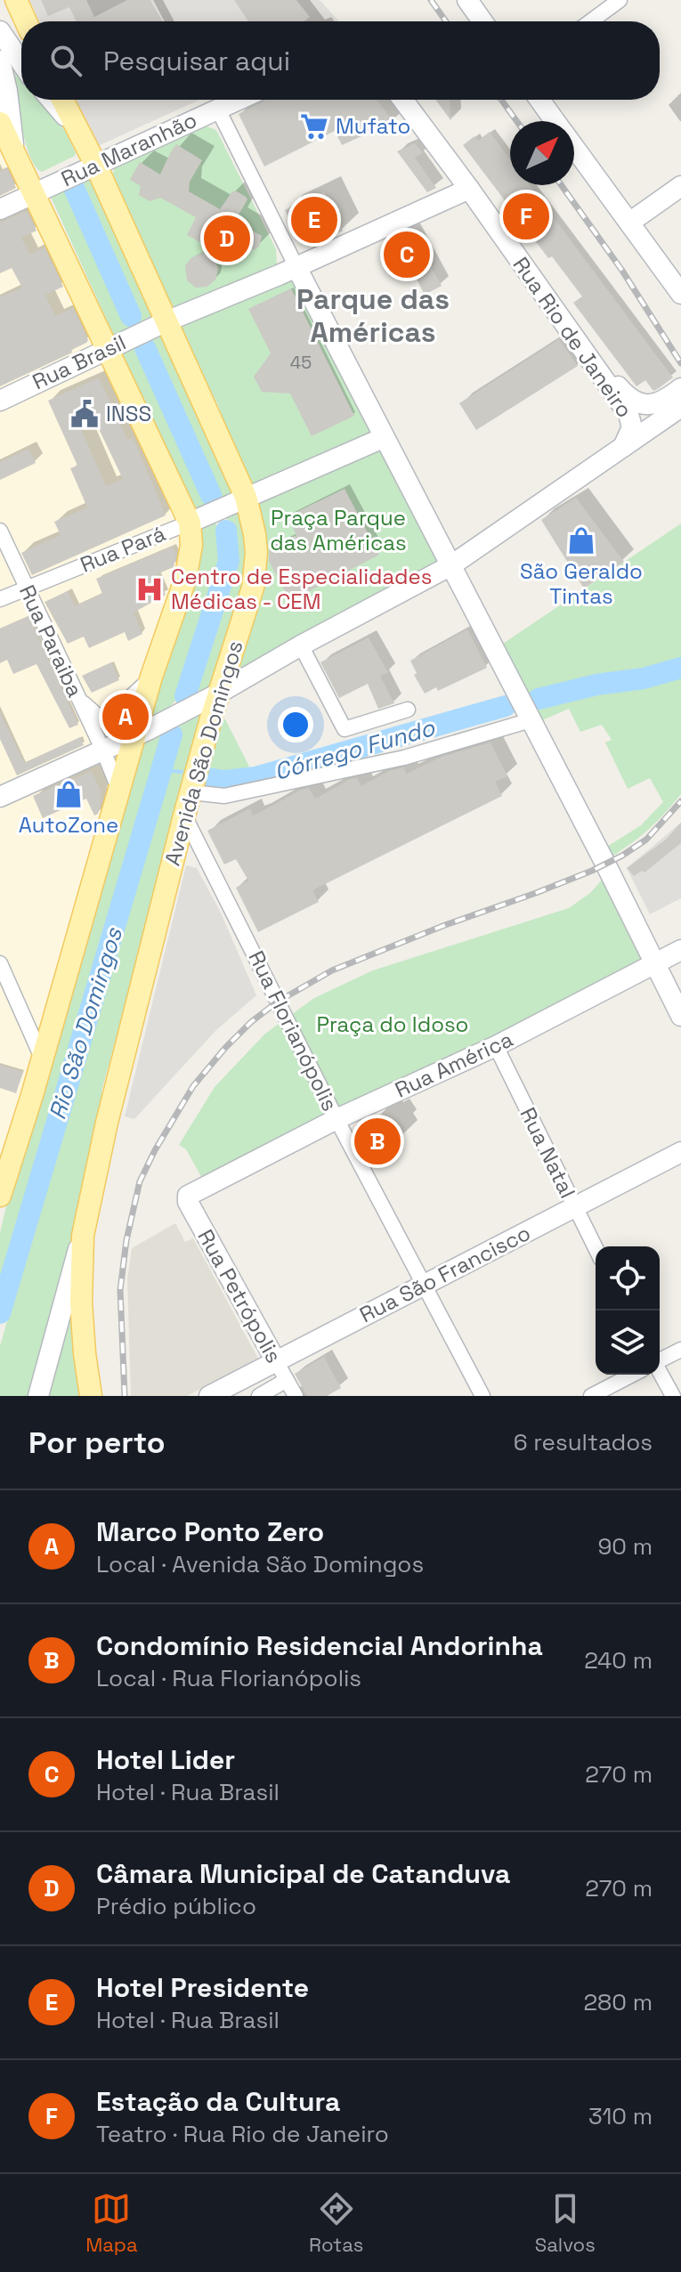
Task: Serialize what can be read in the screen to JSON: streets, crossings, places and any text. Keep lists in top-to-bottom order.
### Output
{
  "streets": {
    "main road": ["Avenida São Domingos"],
    "street": [
      "Rua Maranhão",
      "Rua Rio de Janeiro",
      "Rua Brasil",
      "Rua Pará",
      "Rua Paraiba",
      "Rua Florianópolis",
      "Rua América",
      "Rua Natal",
      "Rua São Francisco",
      "Rua Petrópolis"
    ]
  },
  "crossings": [
    ["Rua Maranhão", "Avenida São Domingos"],
    ["Rua Brasil", "Avenida São Domingos"],
    ["Rua Pará", "Rua Paraiba"],
    ["Rua Pará", "Avenida São Domingos"],
    ["Avenida São Domingos", "Rua Florianópolis"],
    ["Rua Florianópolis", "Rua América"],
    ["Rua Florianópolis", "Rua São Francisco"],
    ["Rua América", "Rua Natal"],
    ["Rua América", "Rua Petrópolis"],
    ["Rua Natal", "Rua São Francisco"],
    ["Rua São Francisco", "Rua Petrópolis"]
  ],
  "districts": ["Parque das Américas"],
  "water": ["Córrego Fundo", "Rio São Domingos"],
  "parks": ["Praça Parque das Américas", "Praça do Idoso"],
  "places": {
    "supermarket": ["Mufato"],
    "public building": ["INSS"],
    "shop": ["São Geraldo Tintas", "AutoZone"],
    "hospital": ["Centro de Especialidades Médicas - CEM"]
  },
  "house_numbers": ["45"],
  "north": "top right",
  "page": {
    "search": "Pesquisar aqui",
    "pins": [
      "F",
      "E",
      "D",
      "C",
      "A",
      "B"
    ],
    "heading": ["Por perto", "6 resultados"],
    "list": [
      {
        "mark": "A",
        "name": "Marco Ponto Zero",
        "note": "Local · Avenida São Domingos",
        "value": "90 m"
      },
      {
        "mark": "B",
        "name": "Condomínio Residencial Andorinha",
        "note": "Local · Rua Florianópolis",
        "value": "240 m"
      },
      {
        "mark": "C",
        "name": "Hotel Lider",
        "note": "Hotel · Rua Brasil",
        "value": "270 m"
      },
      {
        "mark": "D",
        "name": "Câmara Municipal de Catanduva",
        "note": "Prédio público",
        "value": "270 m"
      },
      {
        "mark": "E",
        "name": "Hotel Presidente",
        "note": "Hotel · Rua Brasil",
        "value": "280 m"
      },
      {
        "mark": "F",
        "name": "Estação da Cultura",
        "note": "Teatro · Rua Rio de Janeiro",
        "value": "310 m"
      }
    ],
    "nav": ["Mapa", "Rotas", "Salvos"]
  }
}
